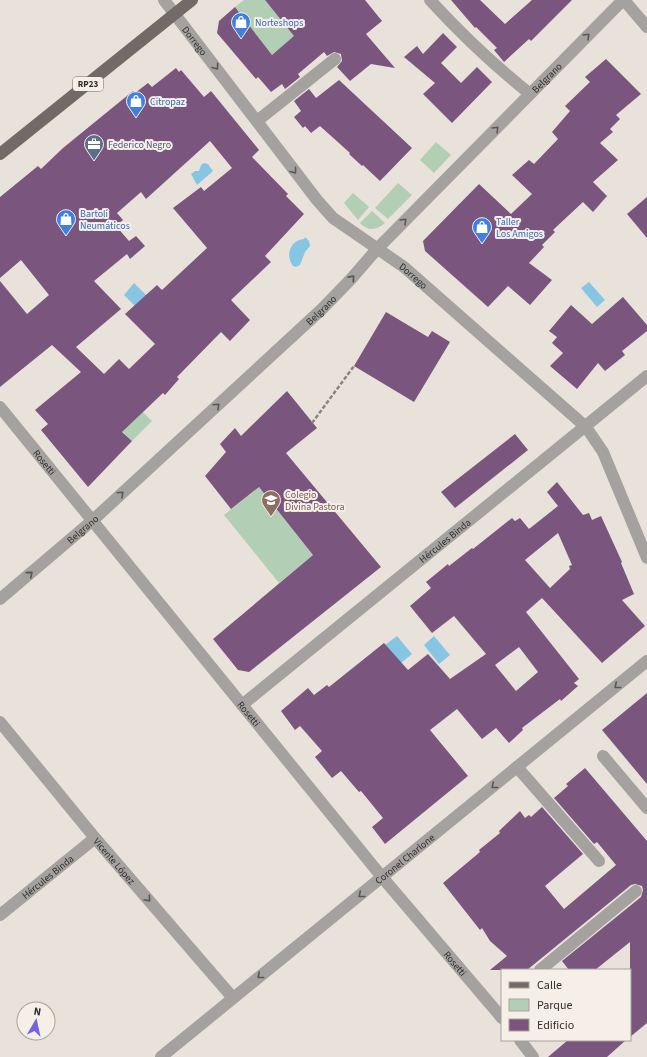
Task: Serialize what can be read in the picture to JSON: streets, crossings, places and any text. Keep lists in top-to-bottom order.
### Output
{
  "streets": {
    "main road": ["RP23"],
    "street": [
      "Dorrego",
      "Belgrano",
      "Rosetti",
      "Hércules Binda",
      "Coronel Charlone",
      "Vicente López"
    ]
  },
  "crossings": [
    ["Dorrego", "Belgrano"],
    ["Dorrego", "RP23"],
    ["Dorrego", "Hércules Binda"],
    ["Belgrano", "Rosetti"],
    ["Rosetti", "Hércules Binda"],
    ["Rosetti", "Coronel Charlone"],
    ["Hércules Binda", "Vicente López"],
    ["Coronel Charlone", "Vicente López"]
  ],
  "one_way": [
    "Dorrego",
    "Belgrano",
    "Coronel Charlone",
    "Vicente López"
  ],
  "places": {
    "shop": [
      "Norteshops",
      "Citropaz",
      "Bartoli Neumáticos",
      "Taller Los Amigos"
    ],
    "office": ["Federico Negro"],
    "school or university": ["Colegio Divina Pastora"]
  },
  "legend": ["Calle", "Parque", "Edificio"],
  "north": "top"
}
